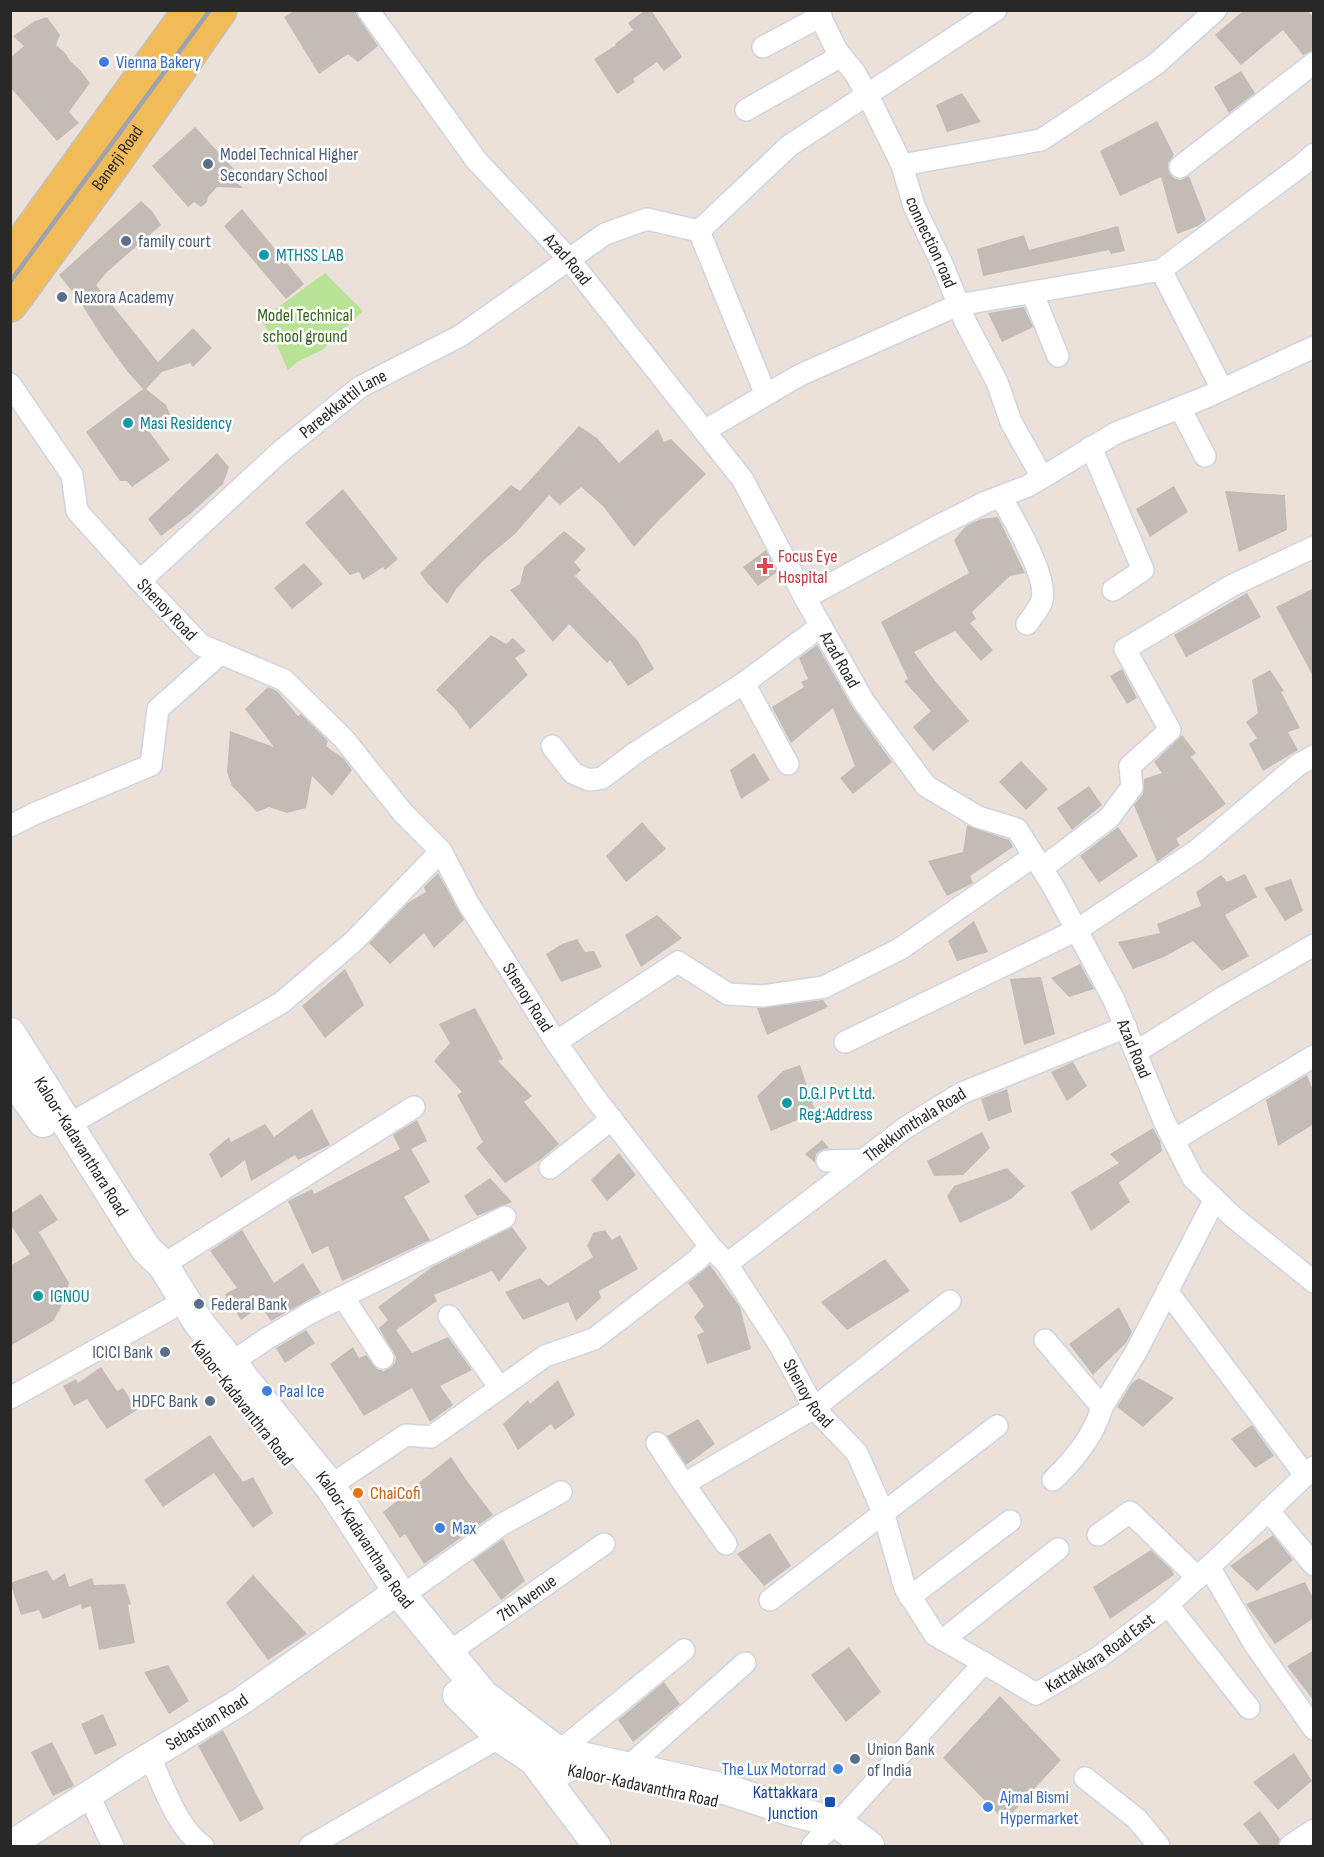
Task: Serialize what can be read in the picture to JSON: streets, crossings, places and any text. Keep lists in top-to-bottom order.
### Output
{
  "streets": {
    "main road": ["Banerji Road", "Kaloor-Kadavanthara Road", "Kaloor-Kadavanthra Road"],
    "street": [
      "connection road",
      "Azad Road",
      "Pareekkattil Lane",
      "Shenoy Road",
      "Thekkumthala Road",
      "7th Avenue",
      "Kattakkara Road East",
      "Sebastian Road"
    ]
  },
  "crossings": [
    ["Azad Road", "Pareekkattil Lane"],
    ["Azad Road", "Thekkumthala Road"],
    ["Pareekkattil Lane", "Shenoy Road"],
    ["Shenoy Road", "Thekkumthala Road"],
    ["Shenoy Road", "Kattakkara Road East"],
    ["Kaloor-Kadavanthara Road", "Kaloor-Kadavanthra Road"],
    ["Kaloor-Kadavanthara Road", "7th Avenue"],
    ["Kaloor-Kadavanthara Road", "Sebastian Road"],
    ["Kaloor-Kadavanthra Road", "Sebastian Road"]
  ],
  "parks": ["Model Technical school ground"],
  "places": {
    "other": [
      "Vienna Bakery",
      "Model Technical Higher Secondary School",
      "family court",
      "MTHSS LAB",
      "Nexora Academy",
      "Masi Residency",
      "D.G.I Pvt Ltd. Reg:Address",
      "IGNOU",
      "Federal Bank",
      "ICICI Bank",
      "Paal Ice",
      "HDFC Bank",
      "ChaiCofi",
      "Max",
      "Union Bank of India",
      "The Lux Motorrad",
      "Ajmal Bismi Hypermarket"
    ],
    "health": ["Focus Eye Hospital"],
    "transit": ["Kattakkara Junction"]
  }
}
